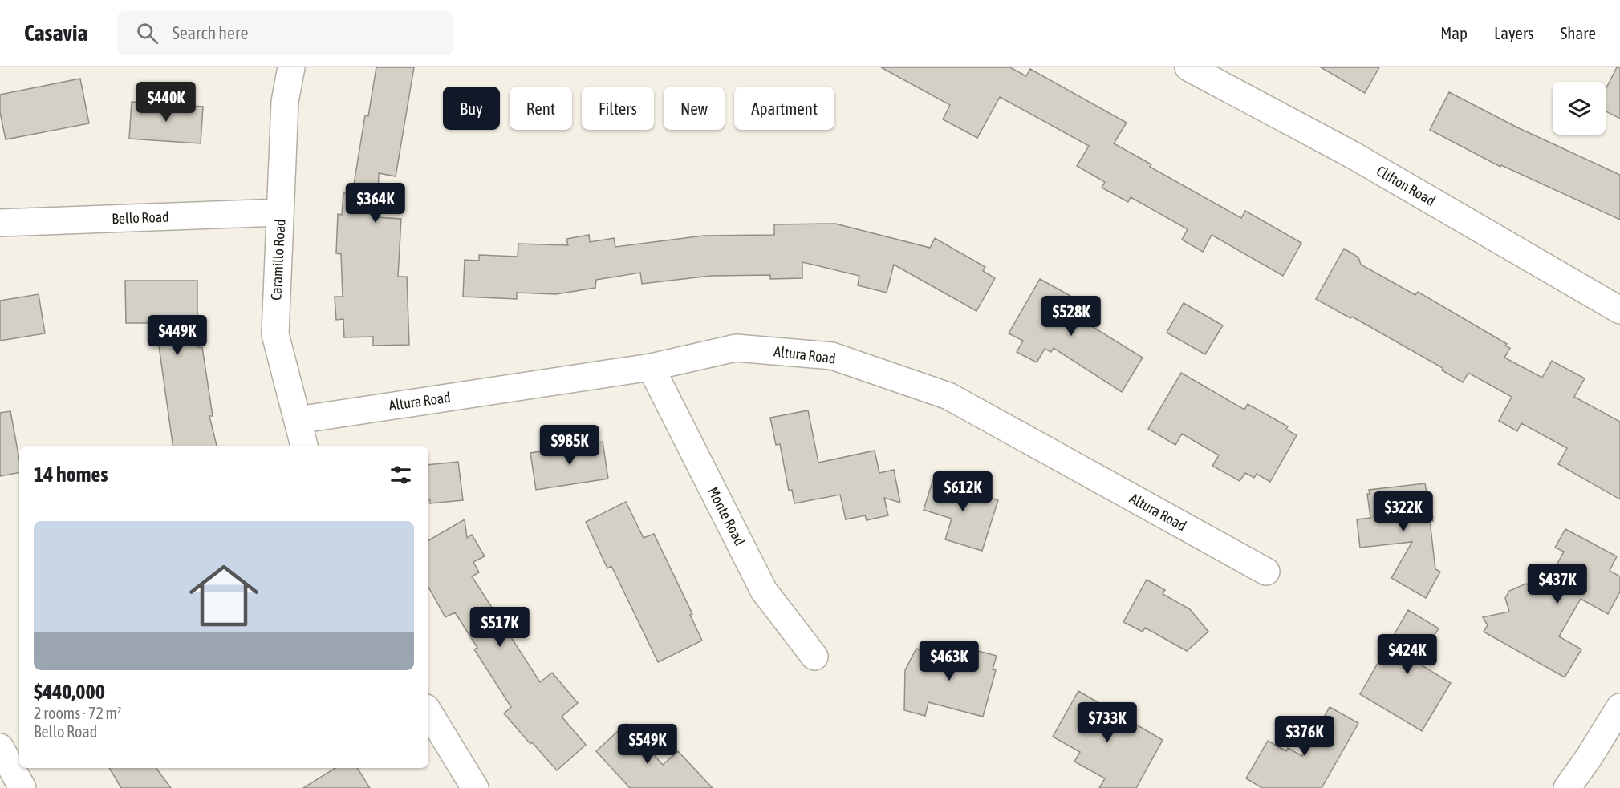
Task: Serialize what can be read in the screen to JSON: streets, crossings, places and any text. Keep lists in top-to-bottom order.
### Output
{
  "streets": {
    "street": [
      "Clifton Road",
      "Bello Road",
      "Caramillo Road",
      "Altura Road",
      "Monte Road"
    ]
  },
  "crossings": [
    ["Bello Road", "Caramillo Road"],
    ["Caramillo Road", "Altura Road"],
    ["Altura Road", "Monte Road"]
  ],
  "page": {
    "header": "Casavia",
    "search": "Search here",
    "nav": ["Map", "Layers", "Share"],
    "price": [
      "$440K",
      "$364K",
      "$528K",
      "$449K",
      "$985K",
      "$612K",
      "$322K",
      "$437K",
      "$517K",
      "$424K",
      "$463K",
      "$733K",
      "$376K",
      "$549K"
    ],
    "chip": [
      "Buy",
      "Rent",
      "Filters",
      "New",
      "Apartment"
    ],
    "heading": "14 homes",
    "list": [
      {
        "name": "$440,000",
        "note": "2 rooms · 72 m² · Bello Road"
      }
    ]
  }
}
